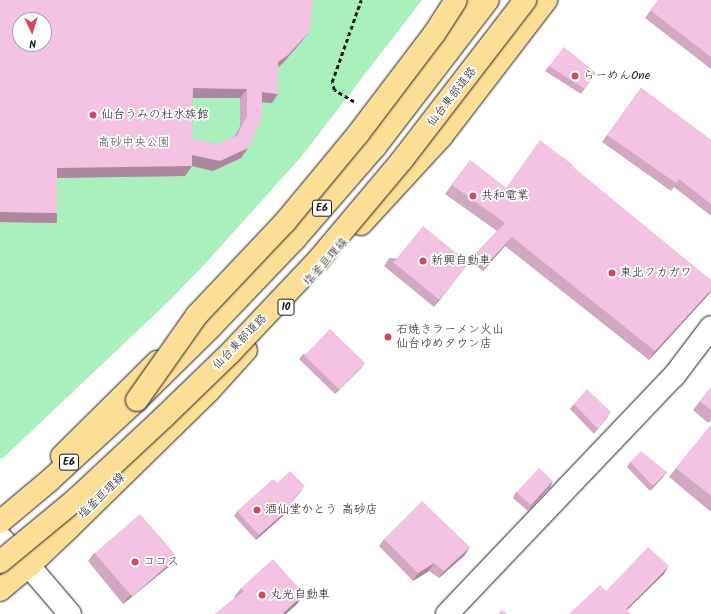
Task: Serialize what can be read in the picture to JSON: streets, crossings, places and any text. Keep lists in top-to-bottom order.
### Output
{
  "streets": {
    "main road": [
      "仙台東部道路",
      "E6",
      "塩釜亘理線",
      "10"
    ]
  },
  "parks": ["高砂中央公園"],
  "places": [
    "らーめんOne",
    "仙台うみの杜水族館",
    "共和電業",
    "新興自動車",
    "東北フカガワ",
    "石焼きラーメン火山 仙台ゆめタウン店",
    "酒仙堂かとう 高砂店",
    "ココス",
    "丸光自動車"
  ],
  "north": "bottom"
}
